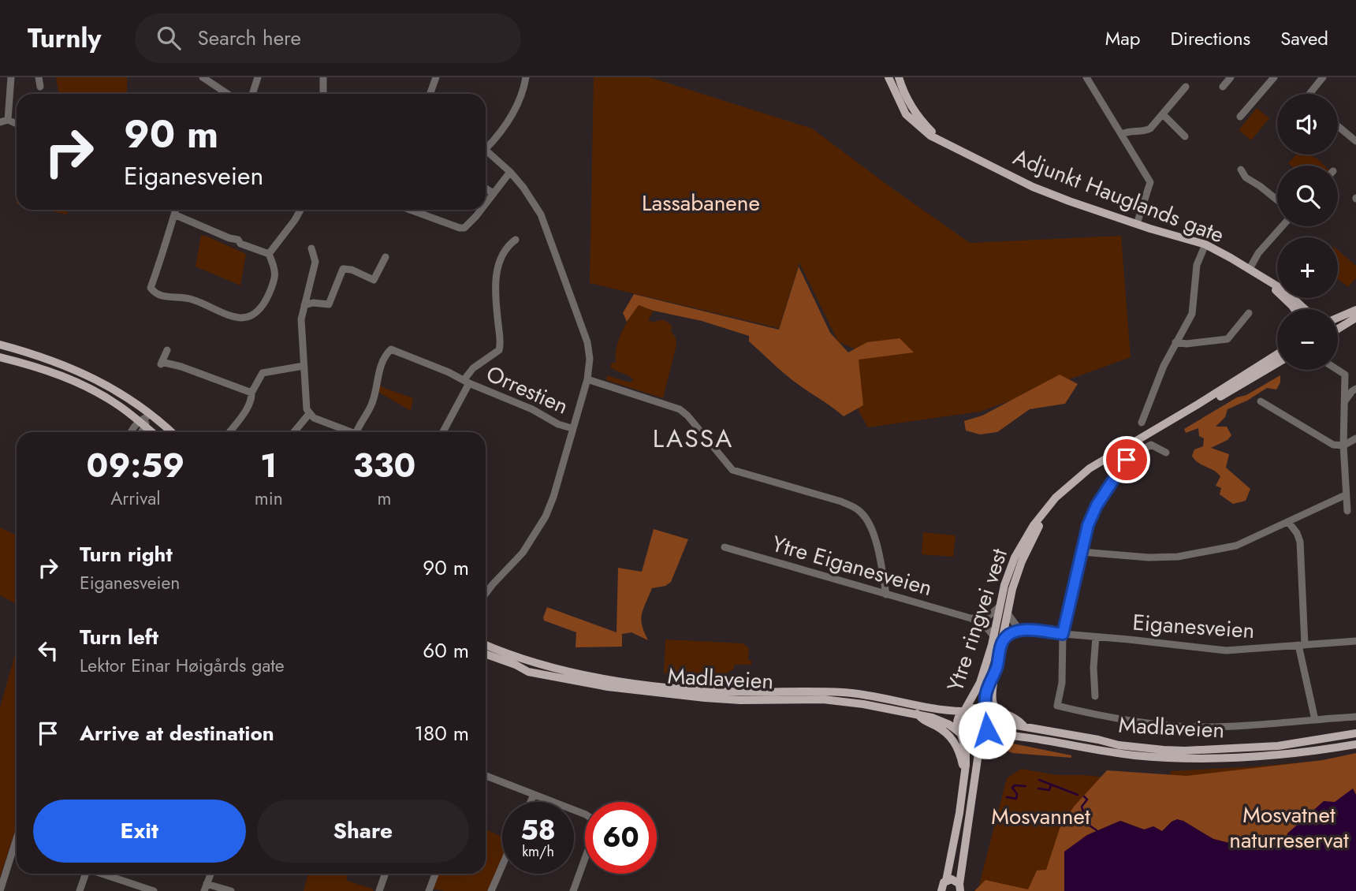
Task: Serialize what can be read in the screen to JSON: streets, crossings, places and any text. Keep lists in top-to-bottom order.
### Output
{
  "streets": {
    "main road": ["Adjunkt Hauglands gate", "Ytre ringvei vest", "Madlaveien"],
    "street": ["Orrestien", "Ytre Eiganesveien", "Eiganesveien"]
  },
  "crossings": [
    ["Ytre Eiganesveien", "Ytre ringvei vest"],
    ["Ytre ringvei vest", "Eiganesveien"],
    ["Ytre ringvei vest", "Madlaveien"]
  ],
  "districts": ["LASSA"],
  "parks": ["Lassabanene", "Mosvatnet naturreservat", "Mosvannet"],
  "page": {
    "header": "Turnly",
    "search": "Search here",
    "nav": ["Map", "Directions", "Saved"],
    "map_buttons": ["+", "−"],
    "turn": ["90 m", "Eiganesveien"],
    "eta": [
      "09:59",
      "Arrival",
      "1",
      "min",
      "330",
      "m"
    ],
    "list": [
      {
        "name": "Turn right",
        "note": "Eiganesveien",
        "value": "90 m"
      },
      {
        "name": "Turn left",
        "note": "Lektor Einar Høigårds gate",
        "value": "60 m"
      },
      {
        "name": "Arrive at destination",
        "value": "180 m"
      }
    ],
    "buttons": ["Exit", "Share"],
    "speed": "58 km/h",
    "limit": "60"
  }
}
